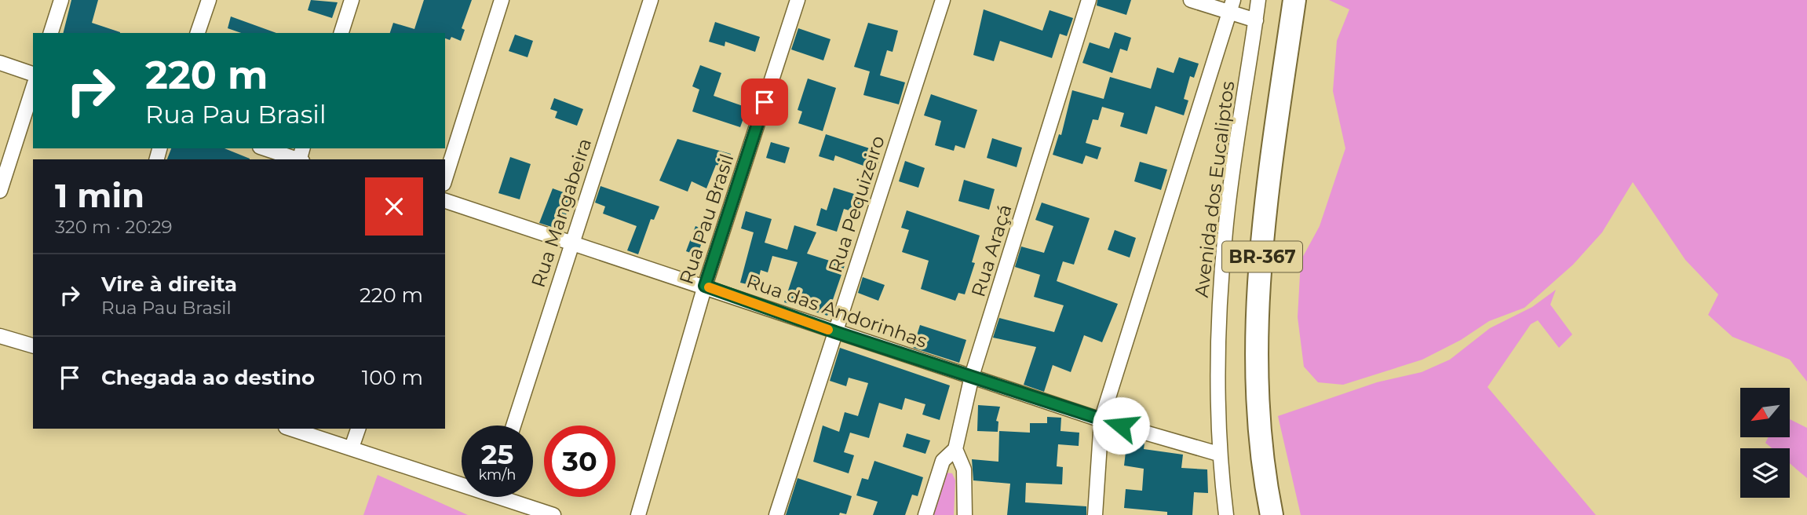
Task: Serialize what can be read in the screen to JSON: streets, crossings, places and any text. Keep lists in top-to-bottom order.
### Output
{
  "streets": {
    "main road": ["BR-367"],
    "street": [
      "Avenida dos Eucaliptos",
      "Rua Pequizeiro",
      "Rua Mangabeira",
      "Rua Pau Brasil",
      "Rua Araçá",
      "Rua das Andorinhas"
    ]
  },
  "crossings": [
    ["Avenida dos Eucaliptos", "Rua das Andorinhas"],
    ["Rua Pequizeiro", "Rua das Andorinhas"],
    ["Rua Mangabeira", "Rua das Andorinhas"],
    ["Rua Pau Brasil", "Rua das Andorinhas"],
    ["Rua Araçá", "Rua das Andorinhas"]
  ],
  "north": "bottom left",
  "page": {
    "turn": ["220 m", "Rua Pau Brasil"],
    "heading": ["1 min", "320 m · 20:29"],
    "list": [
      {
        "name": "Vire à direita",
        "note": "Rua Pau Brasil",
        "value": "220 m"
      },
      {
        "name": "Chegada ao destino",
        "value": "100 m"
      }
    ],
    "speed": "25 km/h",
    "limit": "30"
  }
}
